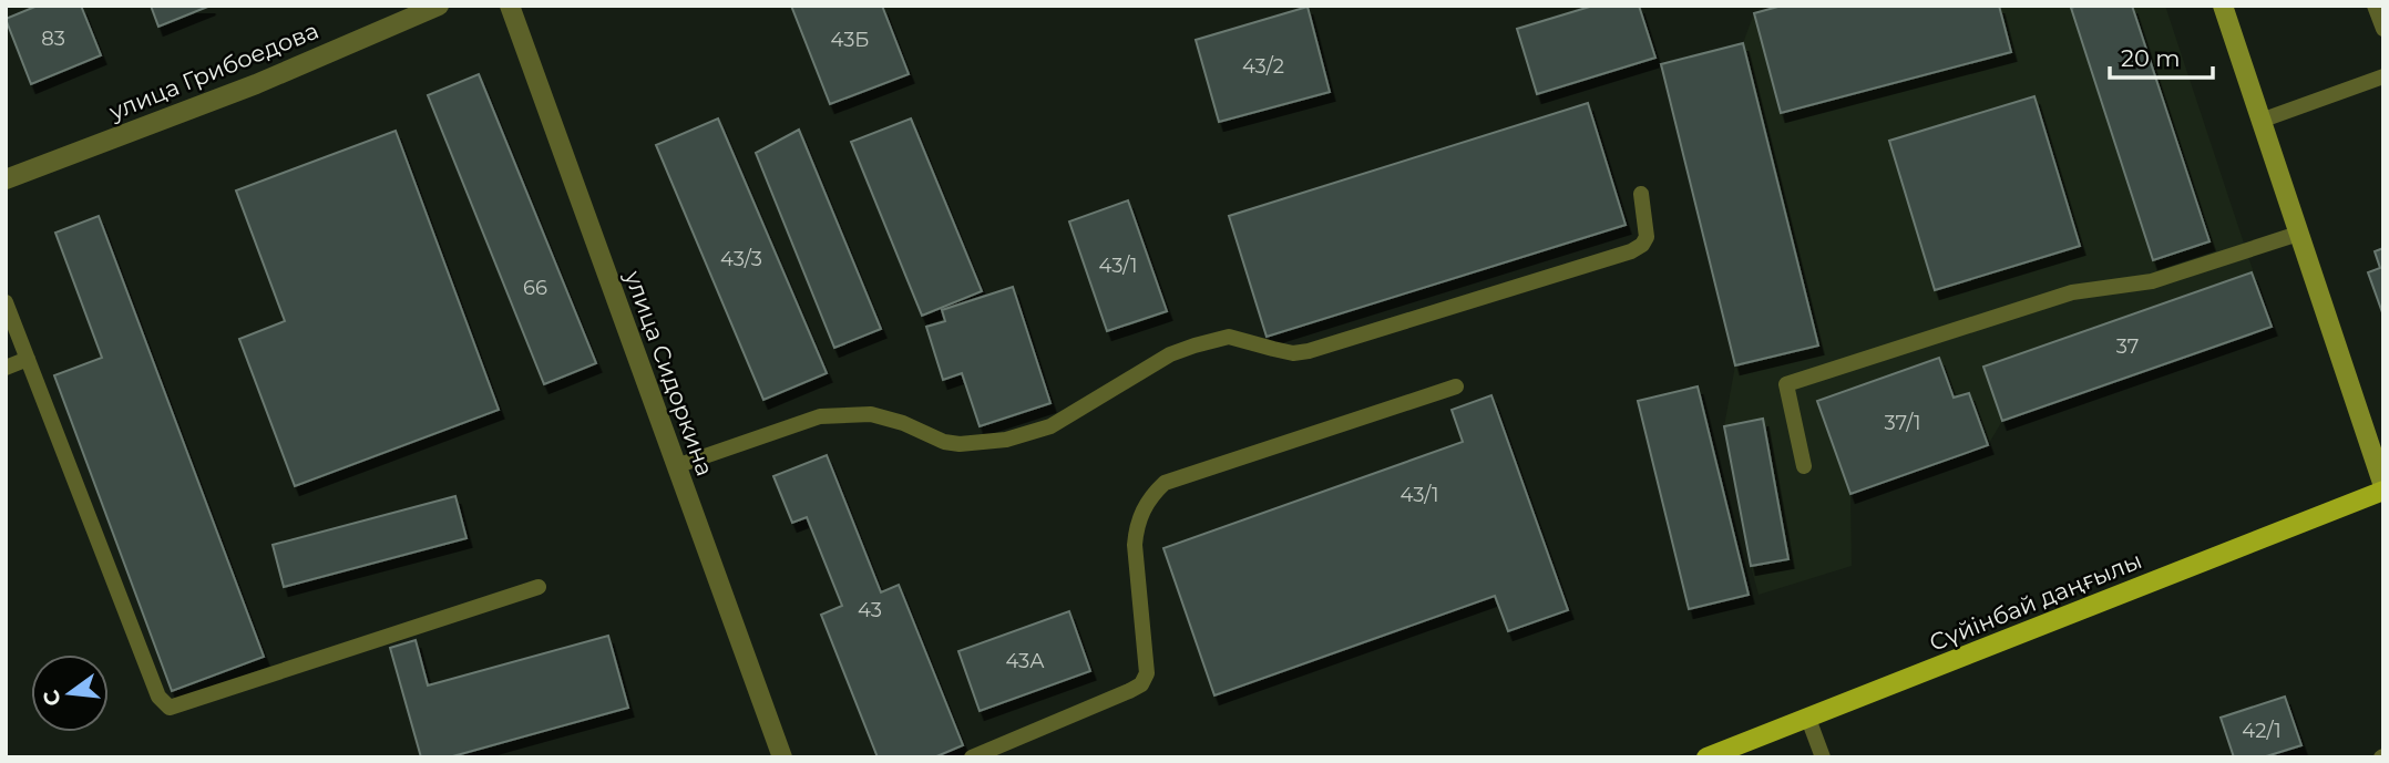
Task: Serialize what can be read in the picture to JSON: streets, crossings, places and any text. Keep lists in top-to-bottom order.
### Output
{
  "streets": {
    "main road": ["Сүйінбай даңғылы"],
    "street": ["улица Грибоедова", "улица Сидоркина"]
  },
  "house_numbers": [
    "83",
    "43Б",
    "43/2",
    "43/3",
    "43/1",
    "66",
    "37",
    "37/1",
    "43/1",
    "43",
    "43А",
    "42/1"
  ],
  "scale_bar": "20 m",
  "north": "left"
}
